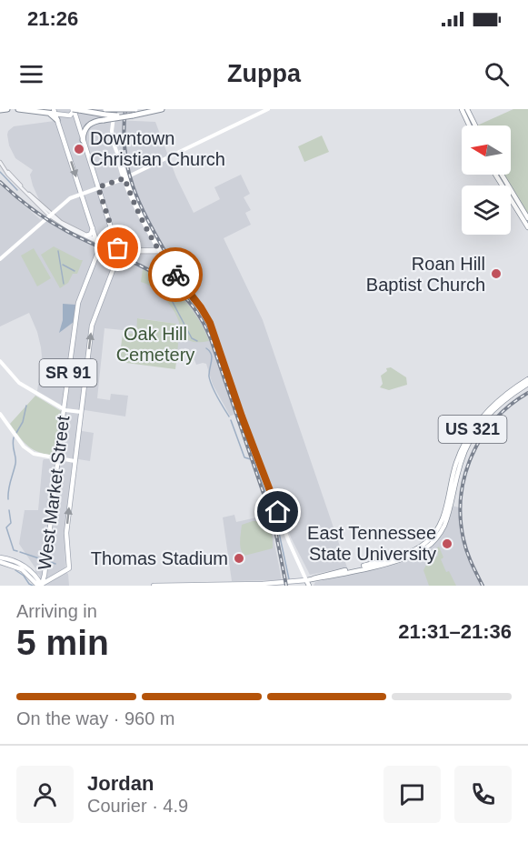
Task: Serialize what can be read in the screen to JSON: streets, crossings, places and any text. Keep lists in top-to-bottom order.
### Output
{
  "streets": {
    "main road": ["SR 91", "US 321", "West Market Street"]
  },
  "crossings": [
    ["SR 91", "West Market Street"]
  ],
  "parks": ["Oak Hill Cemetery"],
  "places": [
    "Downtown Christian Church",
    "Roan Hill Baptist Church",
    "East Tennessee State University",
    "Thomas Stadium"
  ],
  "north": "left",
  "page": {
    "status": "21:26",
    "header": "Zuppa",
    "heading": ["5 min", "Arriving in", "21:31–21:36"],
    "panel": ["Jordan", "Courier · 4.9"],
    "bar": "On the way · 960 m"
  }
}
